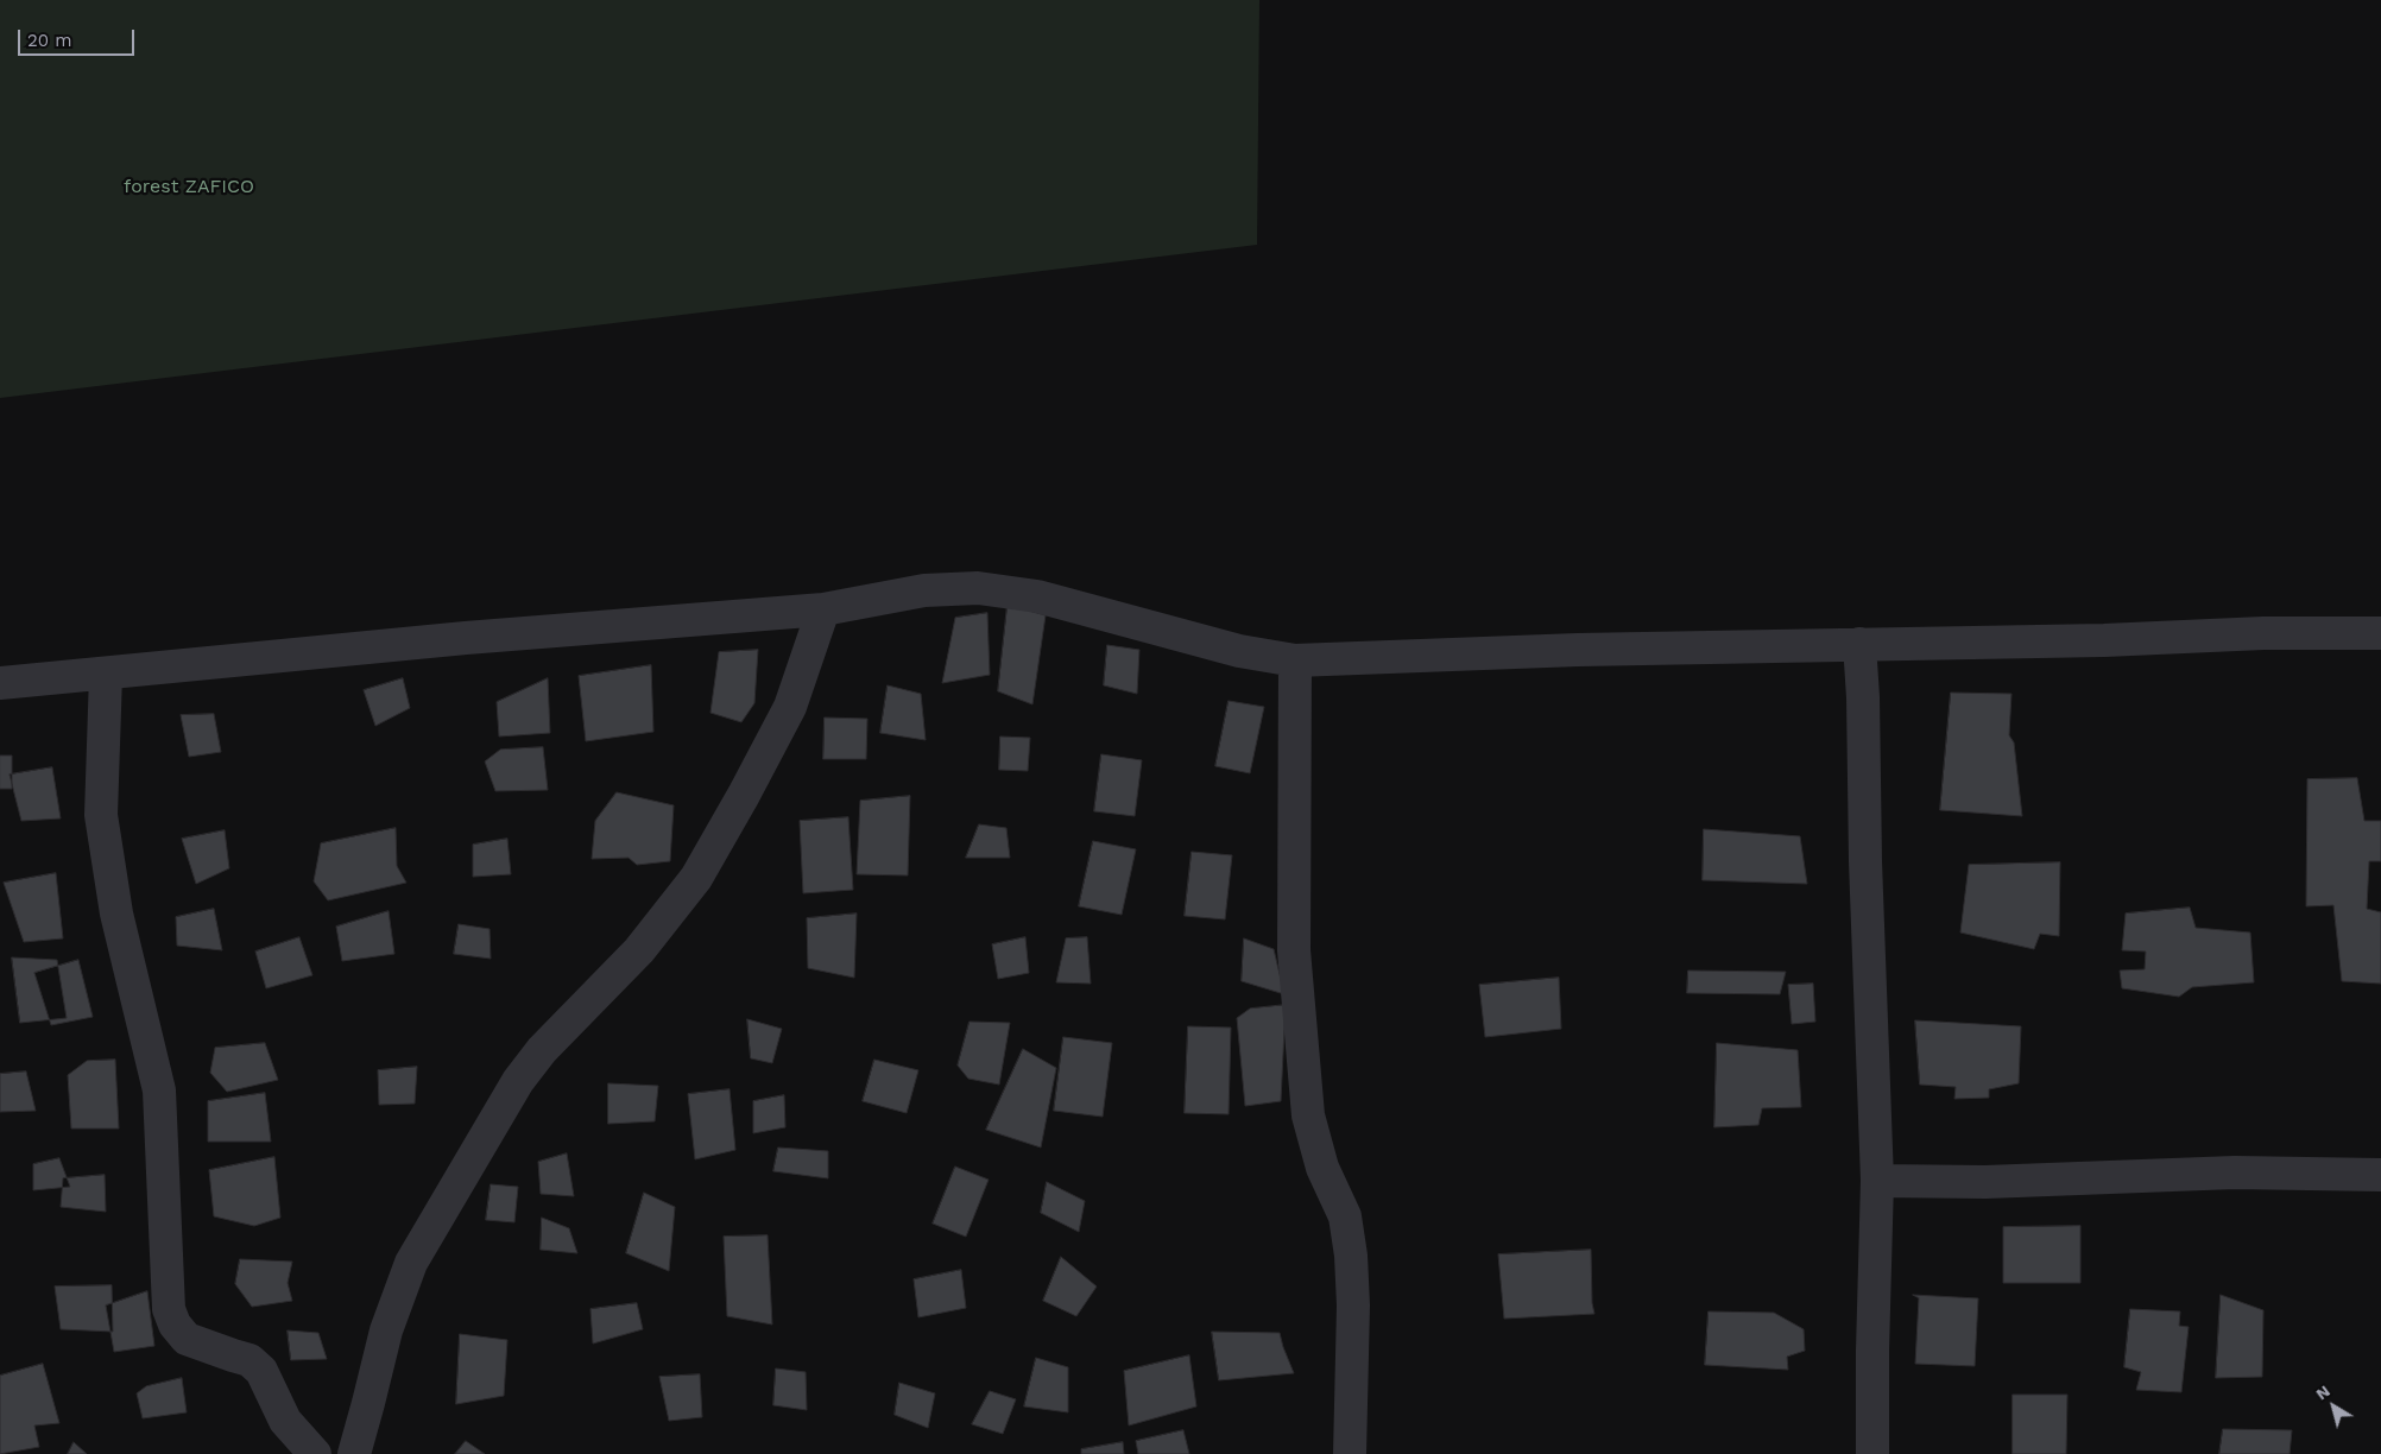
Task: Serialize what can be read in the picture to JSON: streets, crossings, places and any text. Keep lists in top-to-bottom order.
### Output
{
  "parks": ["forest ZAFICO"],
  "scale_bar": "20 m",
  "north": "top left"
}
